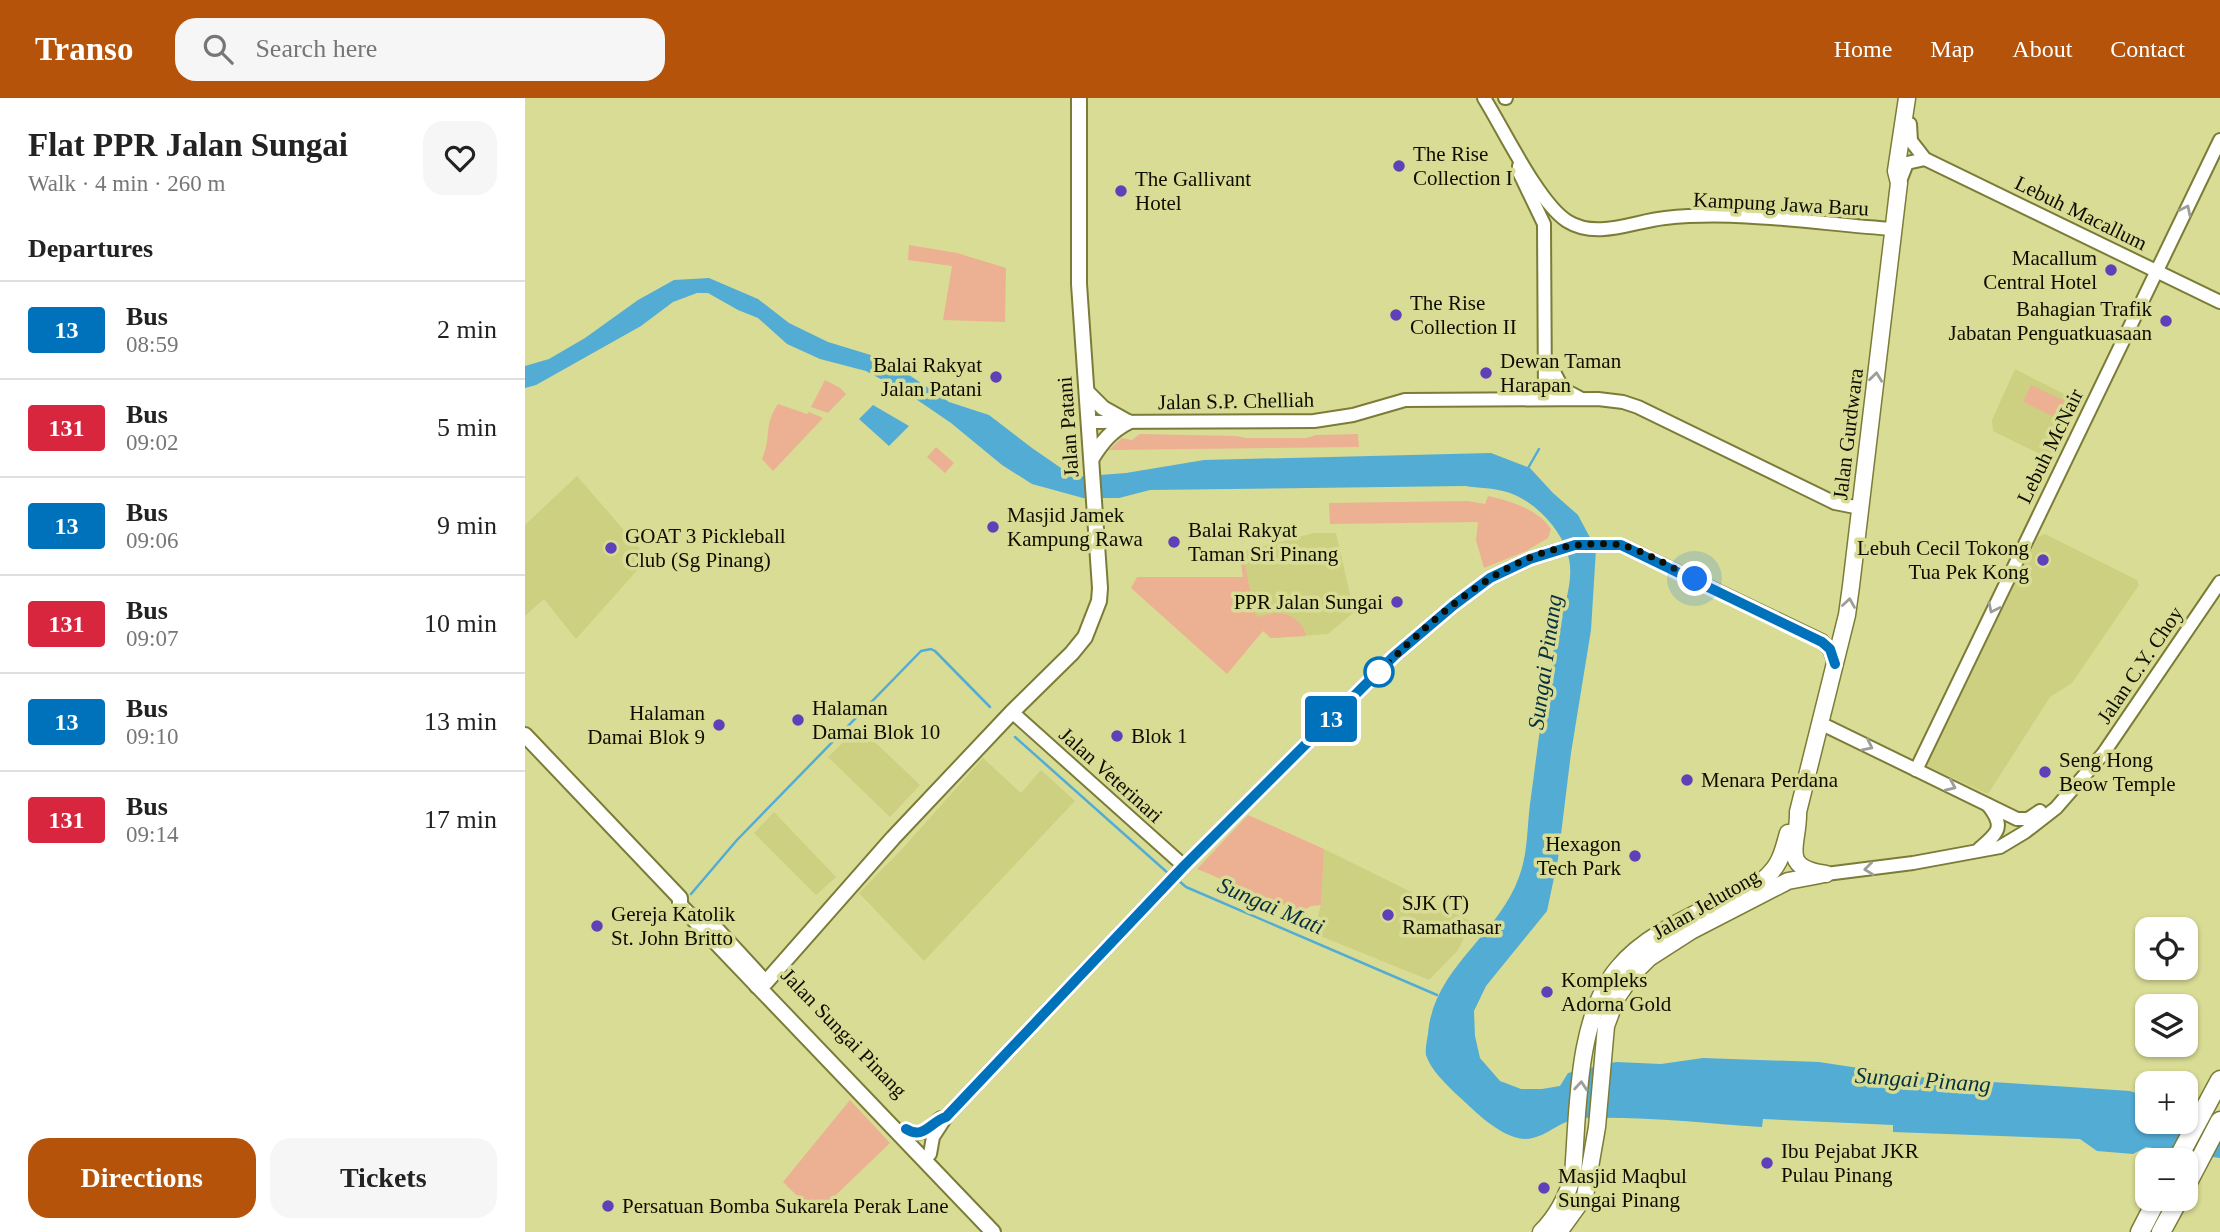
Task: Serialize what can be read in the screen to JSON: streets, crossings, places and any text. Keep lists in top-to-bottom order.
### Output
{
  "streets": {
    "main road": [
      "Jalan Patani",
      "Jalan Gurdwara",
      "Jalan Jelutong",
      "Jalan Sungai Pinang"
    ],
    "street": [
      "Kampung Jawa Baru",
      "Lebuh Macallum",
      "Jalan S.P. Chelliah",
      "Lebuh McNair",
      "Jalan C.Y. Choy",
      "Jalan Veterinari"
    ]
  },
  "crossings": [
    ["Kampung Jawa Baru", "Jalan Gurdwara"],
    ["Lebuh Macallum", "Lebuh McNair"],
    ["Jalan S.P. Chelliah", "Jalan Patani"],
    ["Jalan S.P. Chelliah", "Jalan Gurdwara"],
    ["Jalan Patani", "Jalan Veterinari"],
    ["Jalan Patani", "Jalan Sungai Pinang"],
    ["Jalan Gurdwara", "Jalan C.Y. Choy"],
    ["Jalan Gurdwara", "Jalan Jelutong"],
    ["Jalan C.Y. Choy", "Jalan Jelutong"]
  ],
  "one_way": ["Jalan Gurdwara", "Jalan Jelutong"],
  "water": ["Sungai Pinang", "Sungai Mati"],
  "places": [
    "The Rise Collection I",
    "The Gallivant Hotel",
    "Macallum Central Hotel",
    "The Rise Collection II",
    "Bahagian Trafik Jabatan Penguatkuasaan",
    "Dewan Taman Harapan",
    "Balai Rakyat Jalan Patani",
    "Masjid Jamek Kampung Rawa",
    "Balai Rakyat Taman Sri Pinang",
    "GOAT 3 Pickleball Club (Sg Pinang)",
    "Lebuh Cecil Tokong Tua Pek Kong",
    "PPR Jalan Sungai",
    "Halaman Damai Blok 10",
    "Halaman Damai Blok 9",
    "Blok 1",
    "Seng Hong Beow Temple",
    "Menara Perdana",
    "Hexagon Tech Park",
    "SJK (T) Ramathasar",
    "Gereja Katolik St. John Britto",
    "Kompleks Adorna Gold",
    "Ibu Pejabat JKR Pulau Pinang",
    "Masjid Maqbul Sungai Pinang",
    "Persatuan Bomba Sukarela Perak Lane"
  ],
  "lines": ["bus line 13"],
  "page": {
    "header": "Transo",
    "search": "Search here",
    "nav": [
      "Home",
      "Map",
      "About",
      "Contact"
    ],
    "heading": [
      ["Flat PPR Jalan Sungai", "Walk · 4 min · 260 m"],
      "Departures"
    ],
    "on_map": "13",
    "list": [
      {
        "mark": "13",
        "name": "Bus",
        "note": "08:59",
        "value": "2 min"
      },
      {
        "mark": "131",
        "name": "Bus",
        "note": "09:02",
        "value": "5 min"
      },
      {
        "mark": "13",
        "name": "Bus",
        "note": "09:06",
        "value": "9 min"
      },
      {
        "mark": "131",
        "name": "Bus",
        "note": "09:07",
        "value": "10 min"
      },
      {
        "mark": "13",
        "name": "Bus",
        "note": "09:10",
        "value": "13 min"
      },
      {
        "mark": "131",
        "name": "Bus",
        "note": "09:14",
        "value": "17 min"
      }
    ],
    "map_buttons": ["+", "−"],
    "buttons": ["Directions", "Tickets"]
  }
}
